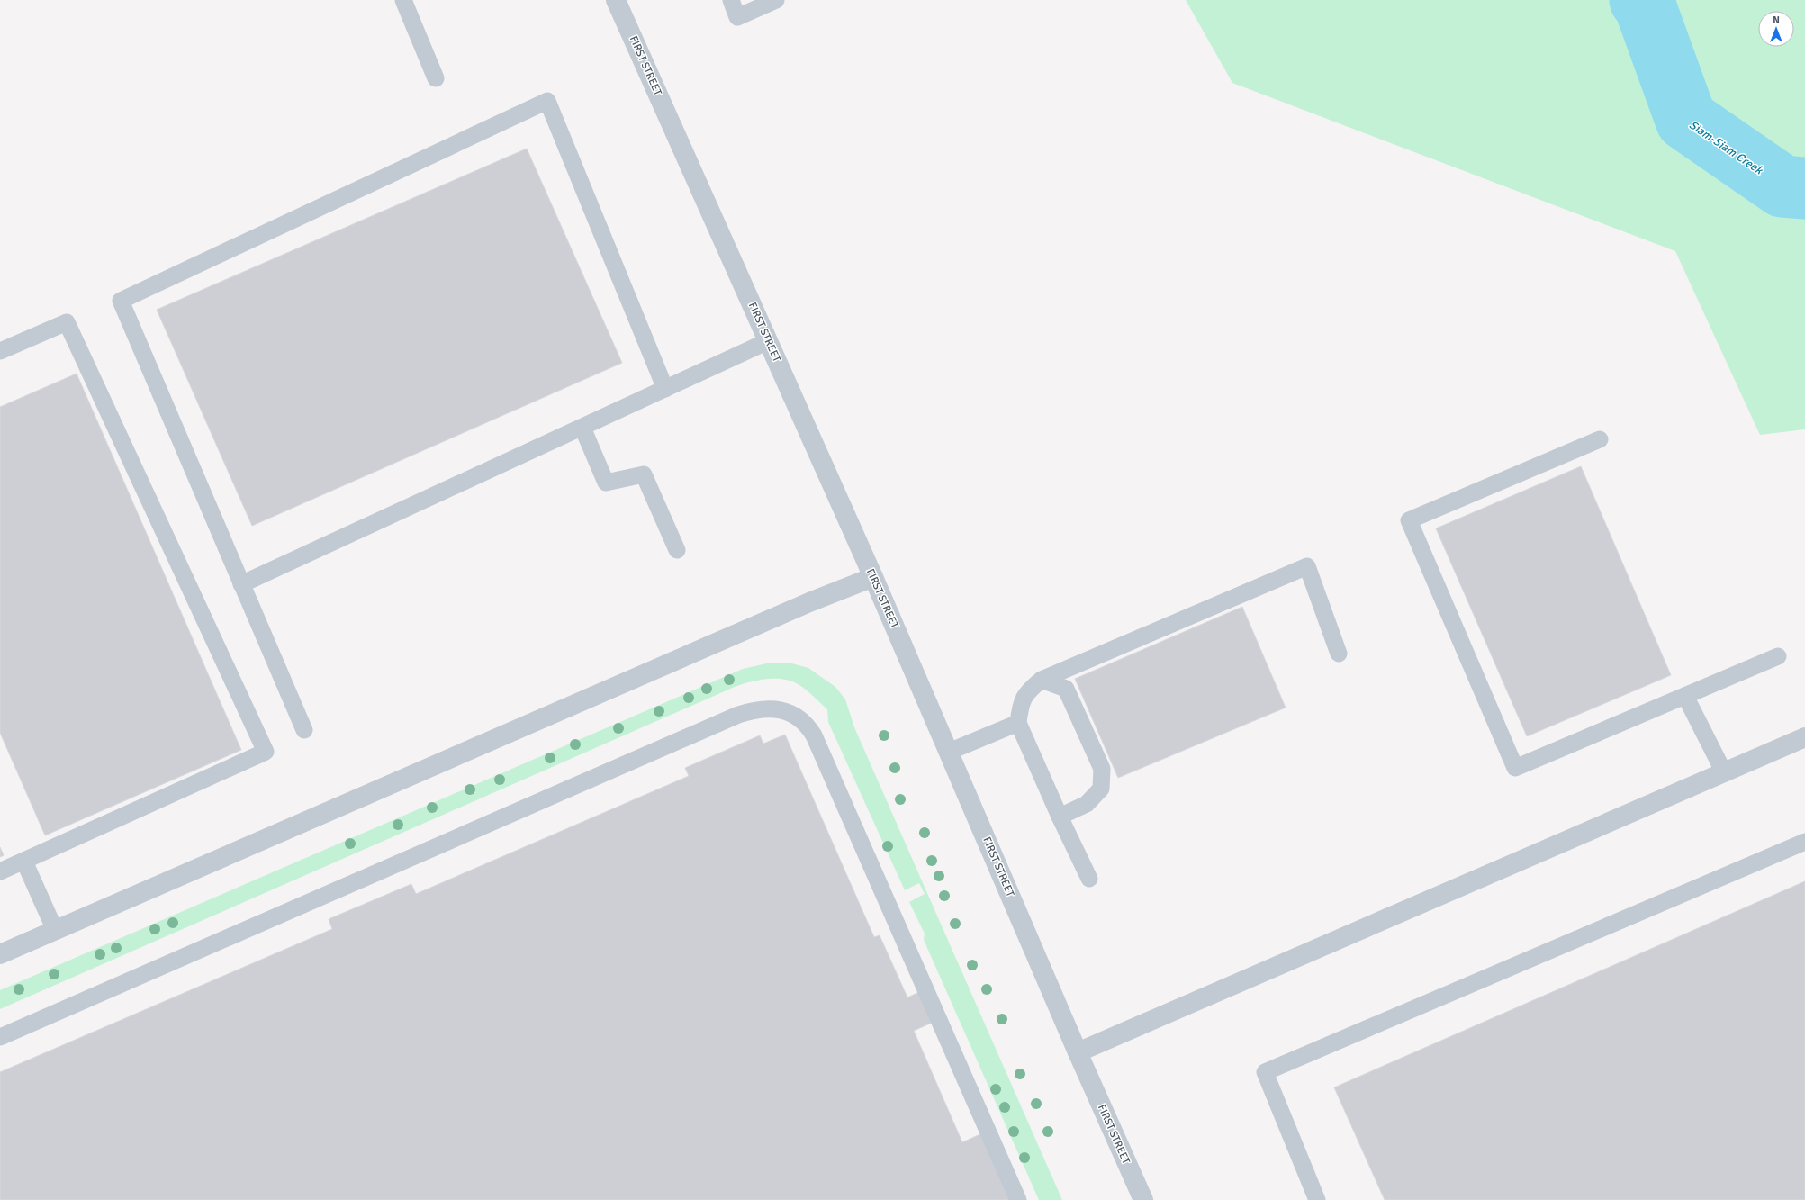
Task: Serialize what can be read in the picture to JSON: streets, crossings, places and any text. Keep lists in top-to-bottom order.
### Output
{
  "streets": {
    "street": ["FIRST STREET"]
  },
  "water": ["Siam-Siam Creek"],
  "north": "top"
}
